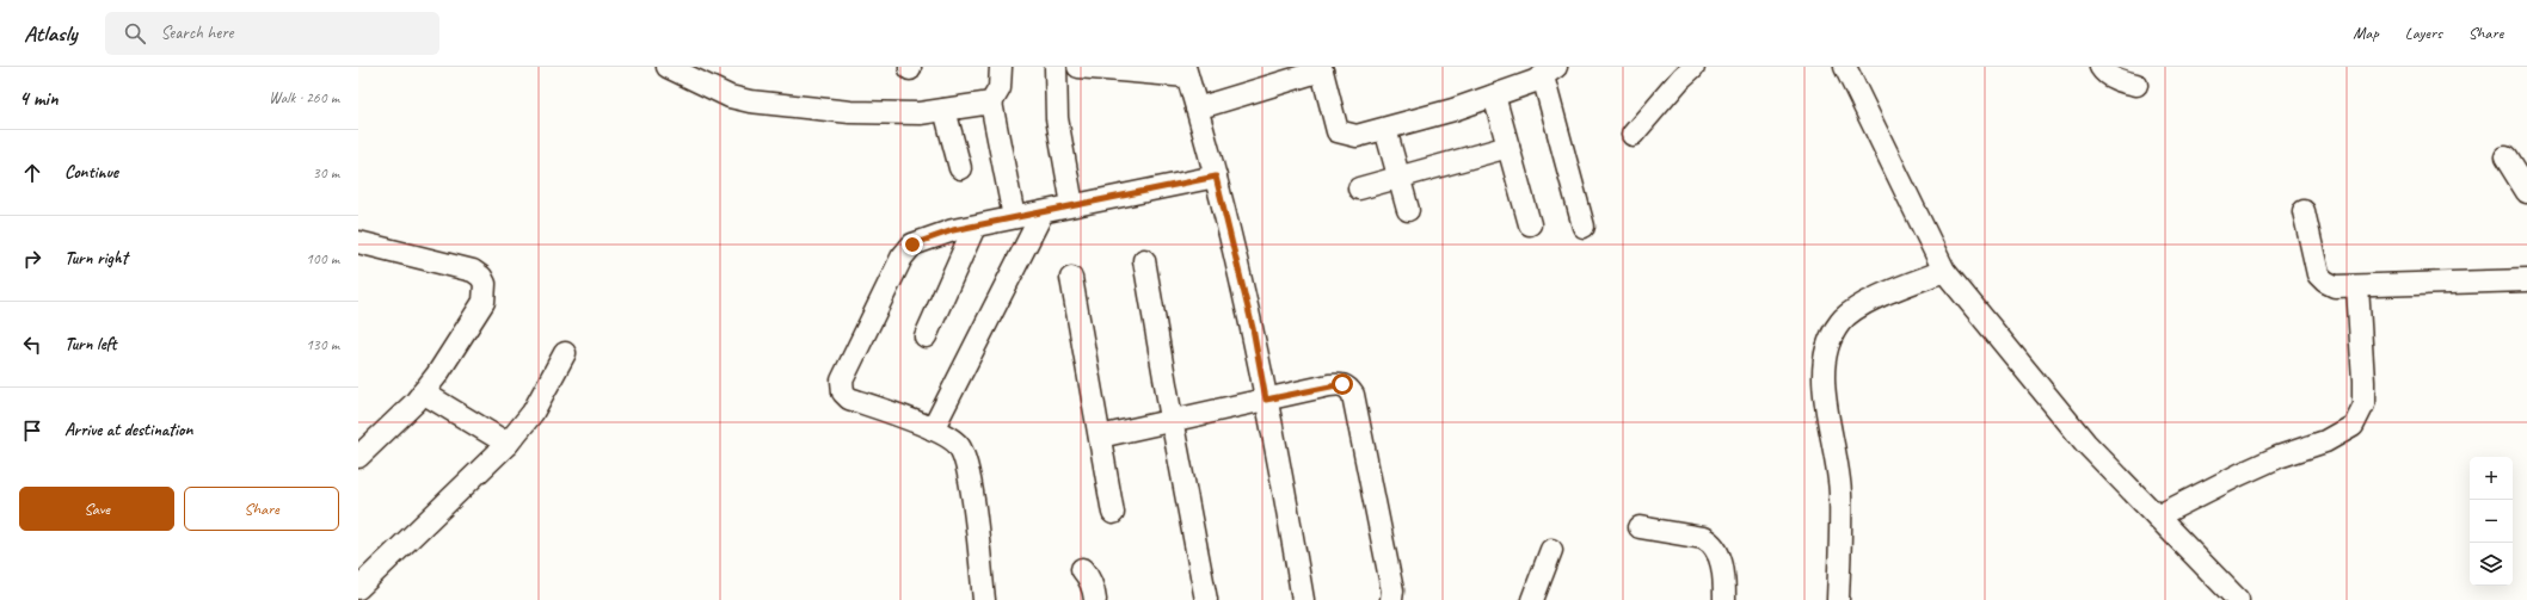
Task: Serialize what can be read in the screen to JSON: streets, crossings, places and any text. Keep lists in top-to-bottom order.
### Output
{
  "page": {
    "header": "Atlasly",
    "search": "Search here",
    "nav": ["Map", "Layers", "Share"],
    "heading": ["4 min", "Walk · 260 m"],
    "list": [
      ["Continue", "30 m"],
      ["Turn right", "100 m"],
      ["Turn left", "130 m"],
      "Arrive at destination"
    ],
    "map_buttons": ["+", "−"],
    "buttons": ["Save", "Share"]
  }
}
